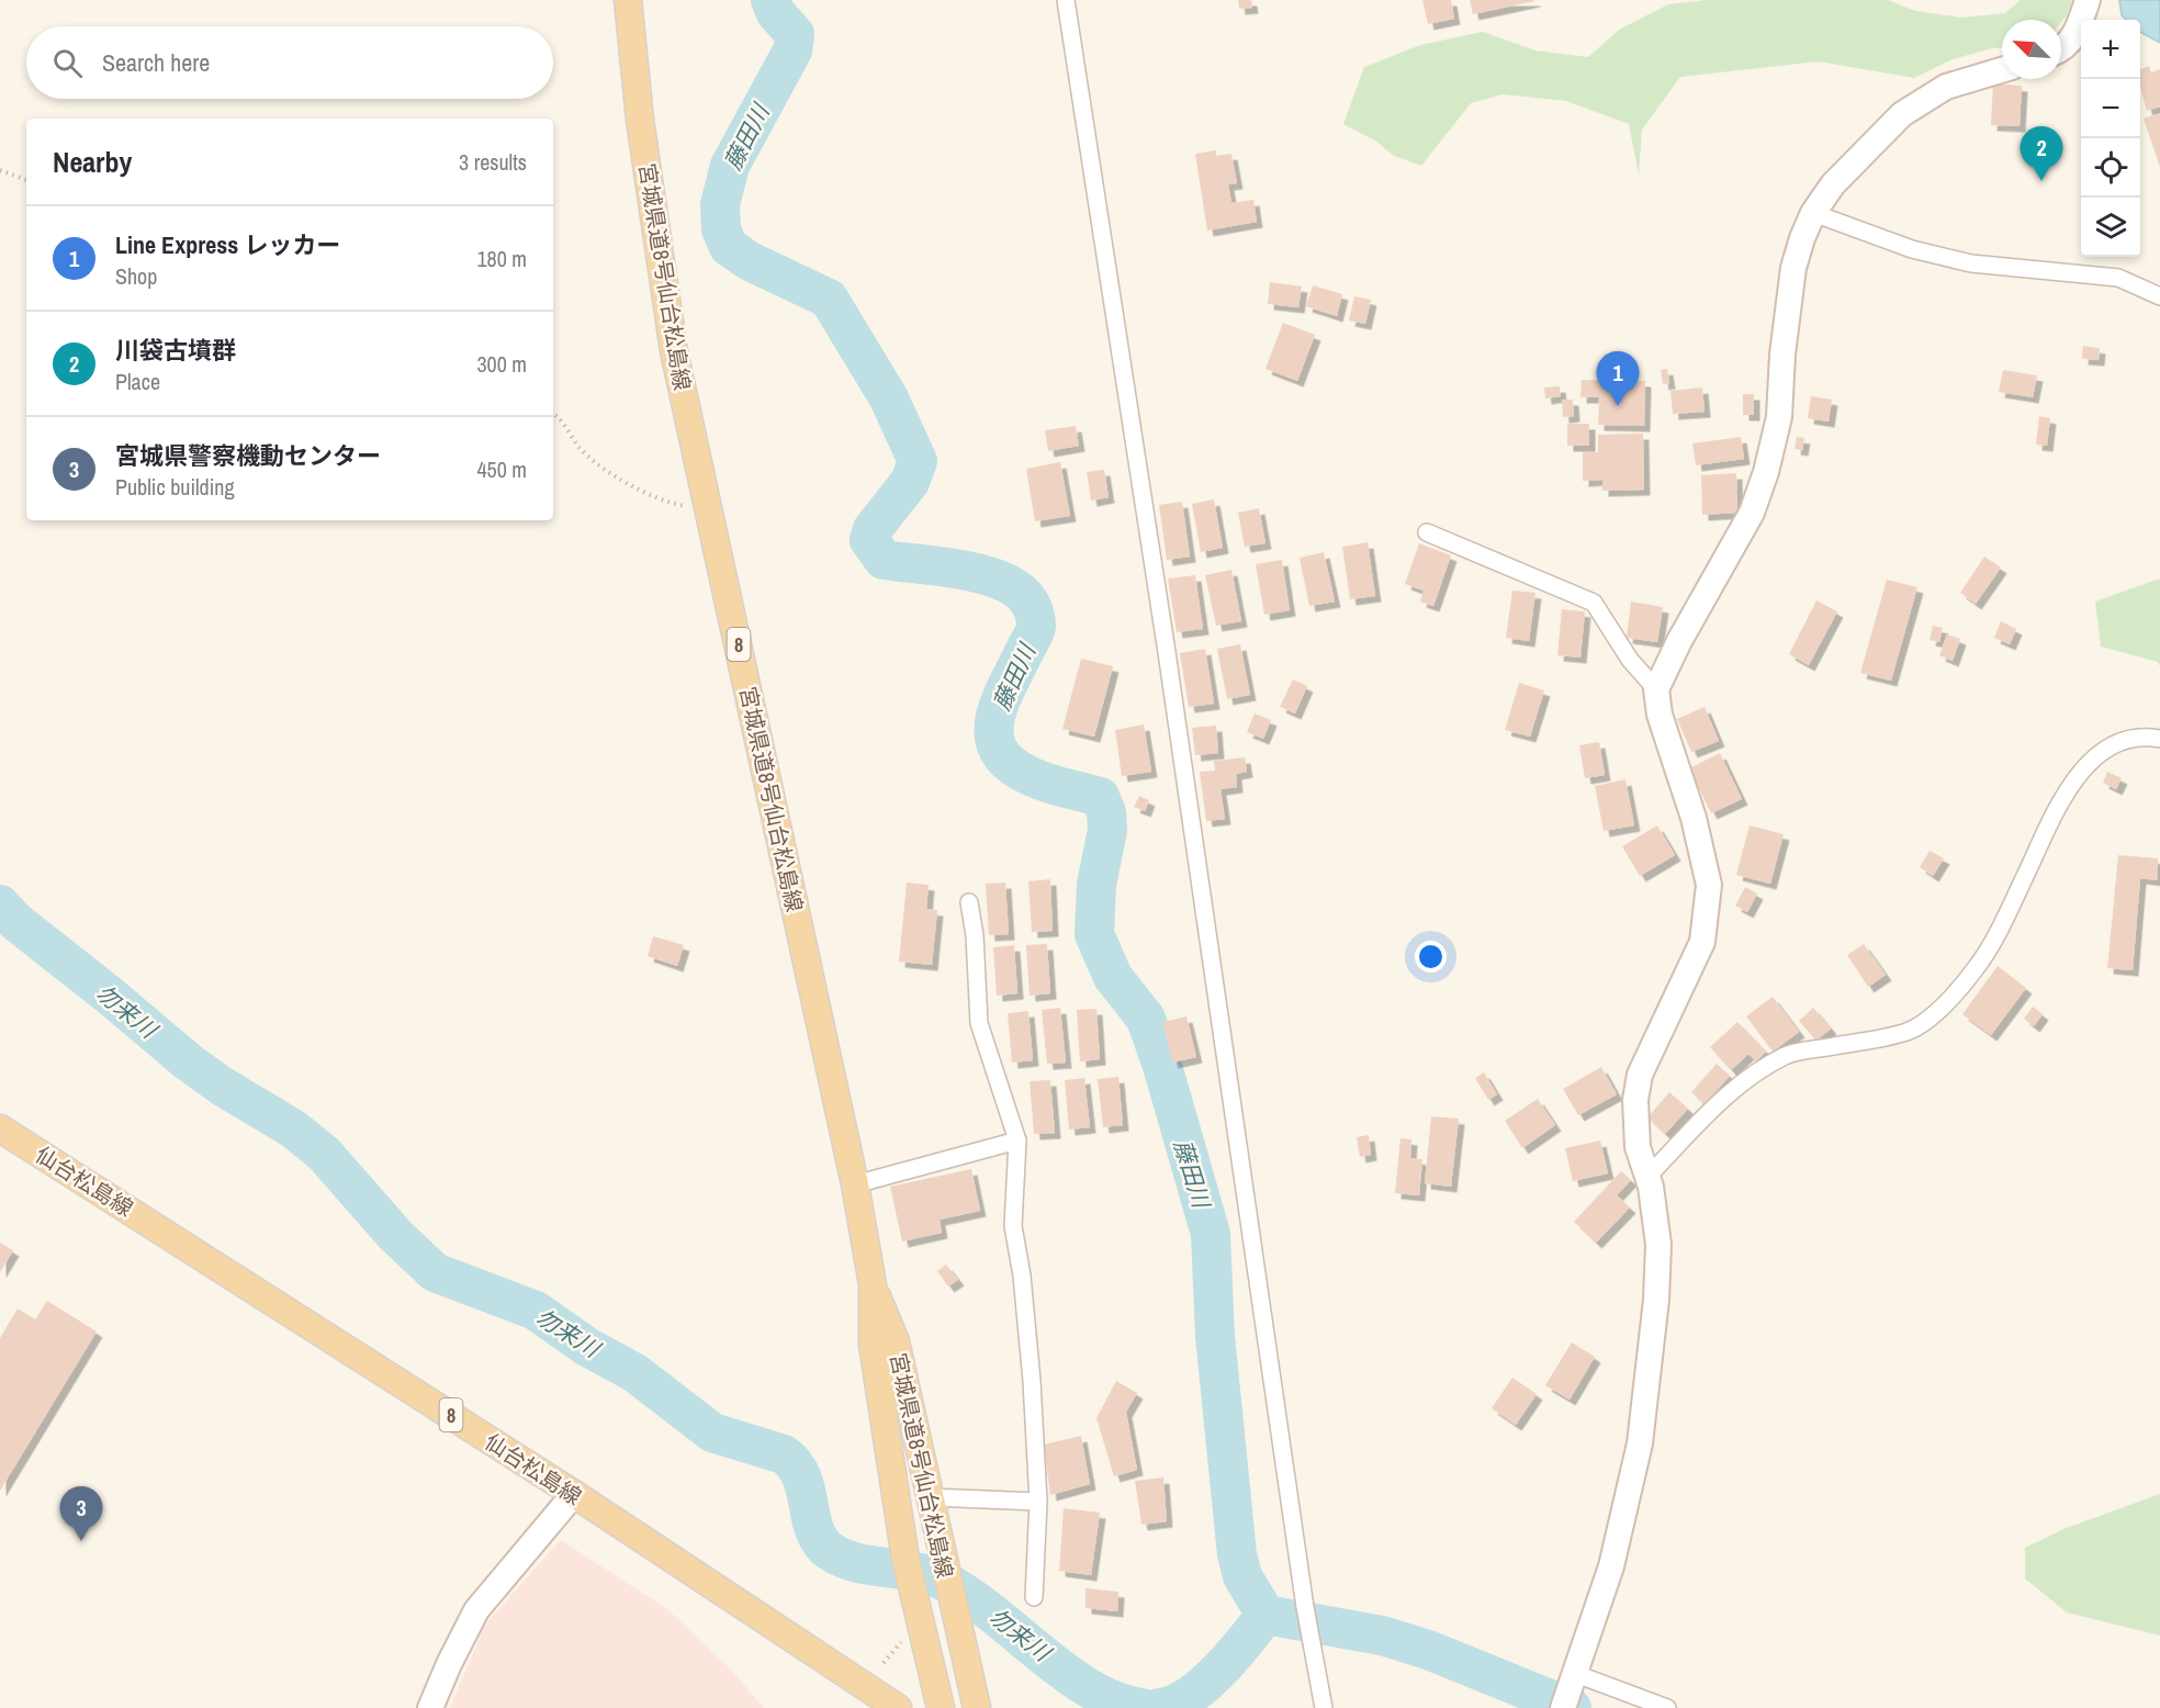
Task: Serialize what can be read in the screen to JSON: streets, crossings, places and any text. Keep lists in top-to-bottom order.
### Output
{
  "streets": {
    "main road": ["宮城県道8号仙台松島線", "8", "仙台松島線"]
  },
  "crossings": [
    ["宮城県道8号仙台松島線", "8"]
  ],
  "water": ["藤田川", "勿来川"],
  "north": "top left",
  "page": {
    "map_buttons": ["+", "−"],
    "search": "Search here",
    "heading": ["Nearby", "3 results"],
    "pins": ["2", "1", "3"],
    "list": [
      {
        "mark": "1",
        "name": "Line Express レッカー",
        "note": "Shop",
        "value": "180 m"
      },
      {
        "mark": "2",
        "name": "川袋古墳群",
        "note": "Place",
        "value": "300 m"
      },
      {
        "mark": "3",
        "name": "宮城県警察機動センター",
        "note": "Public building",
        "value": "450 m"
      }
    ]
  }
}
